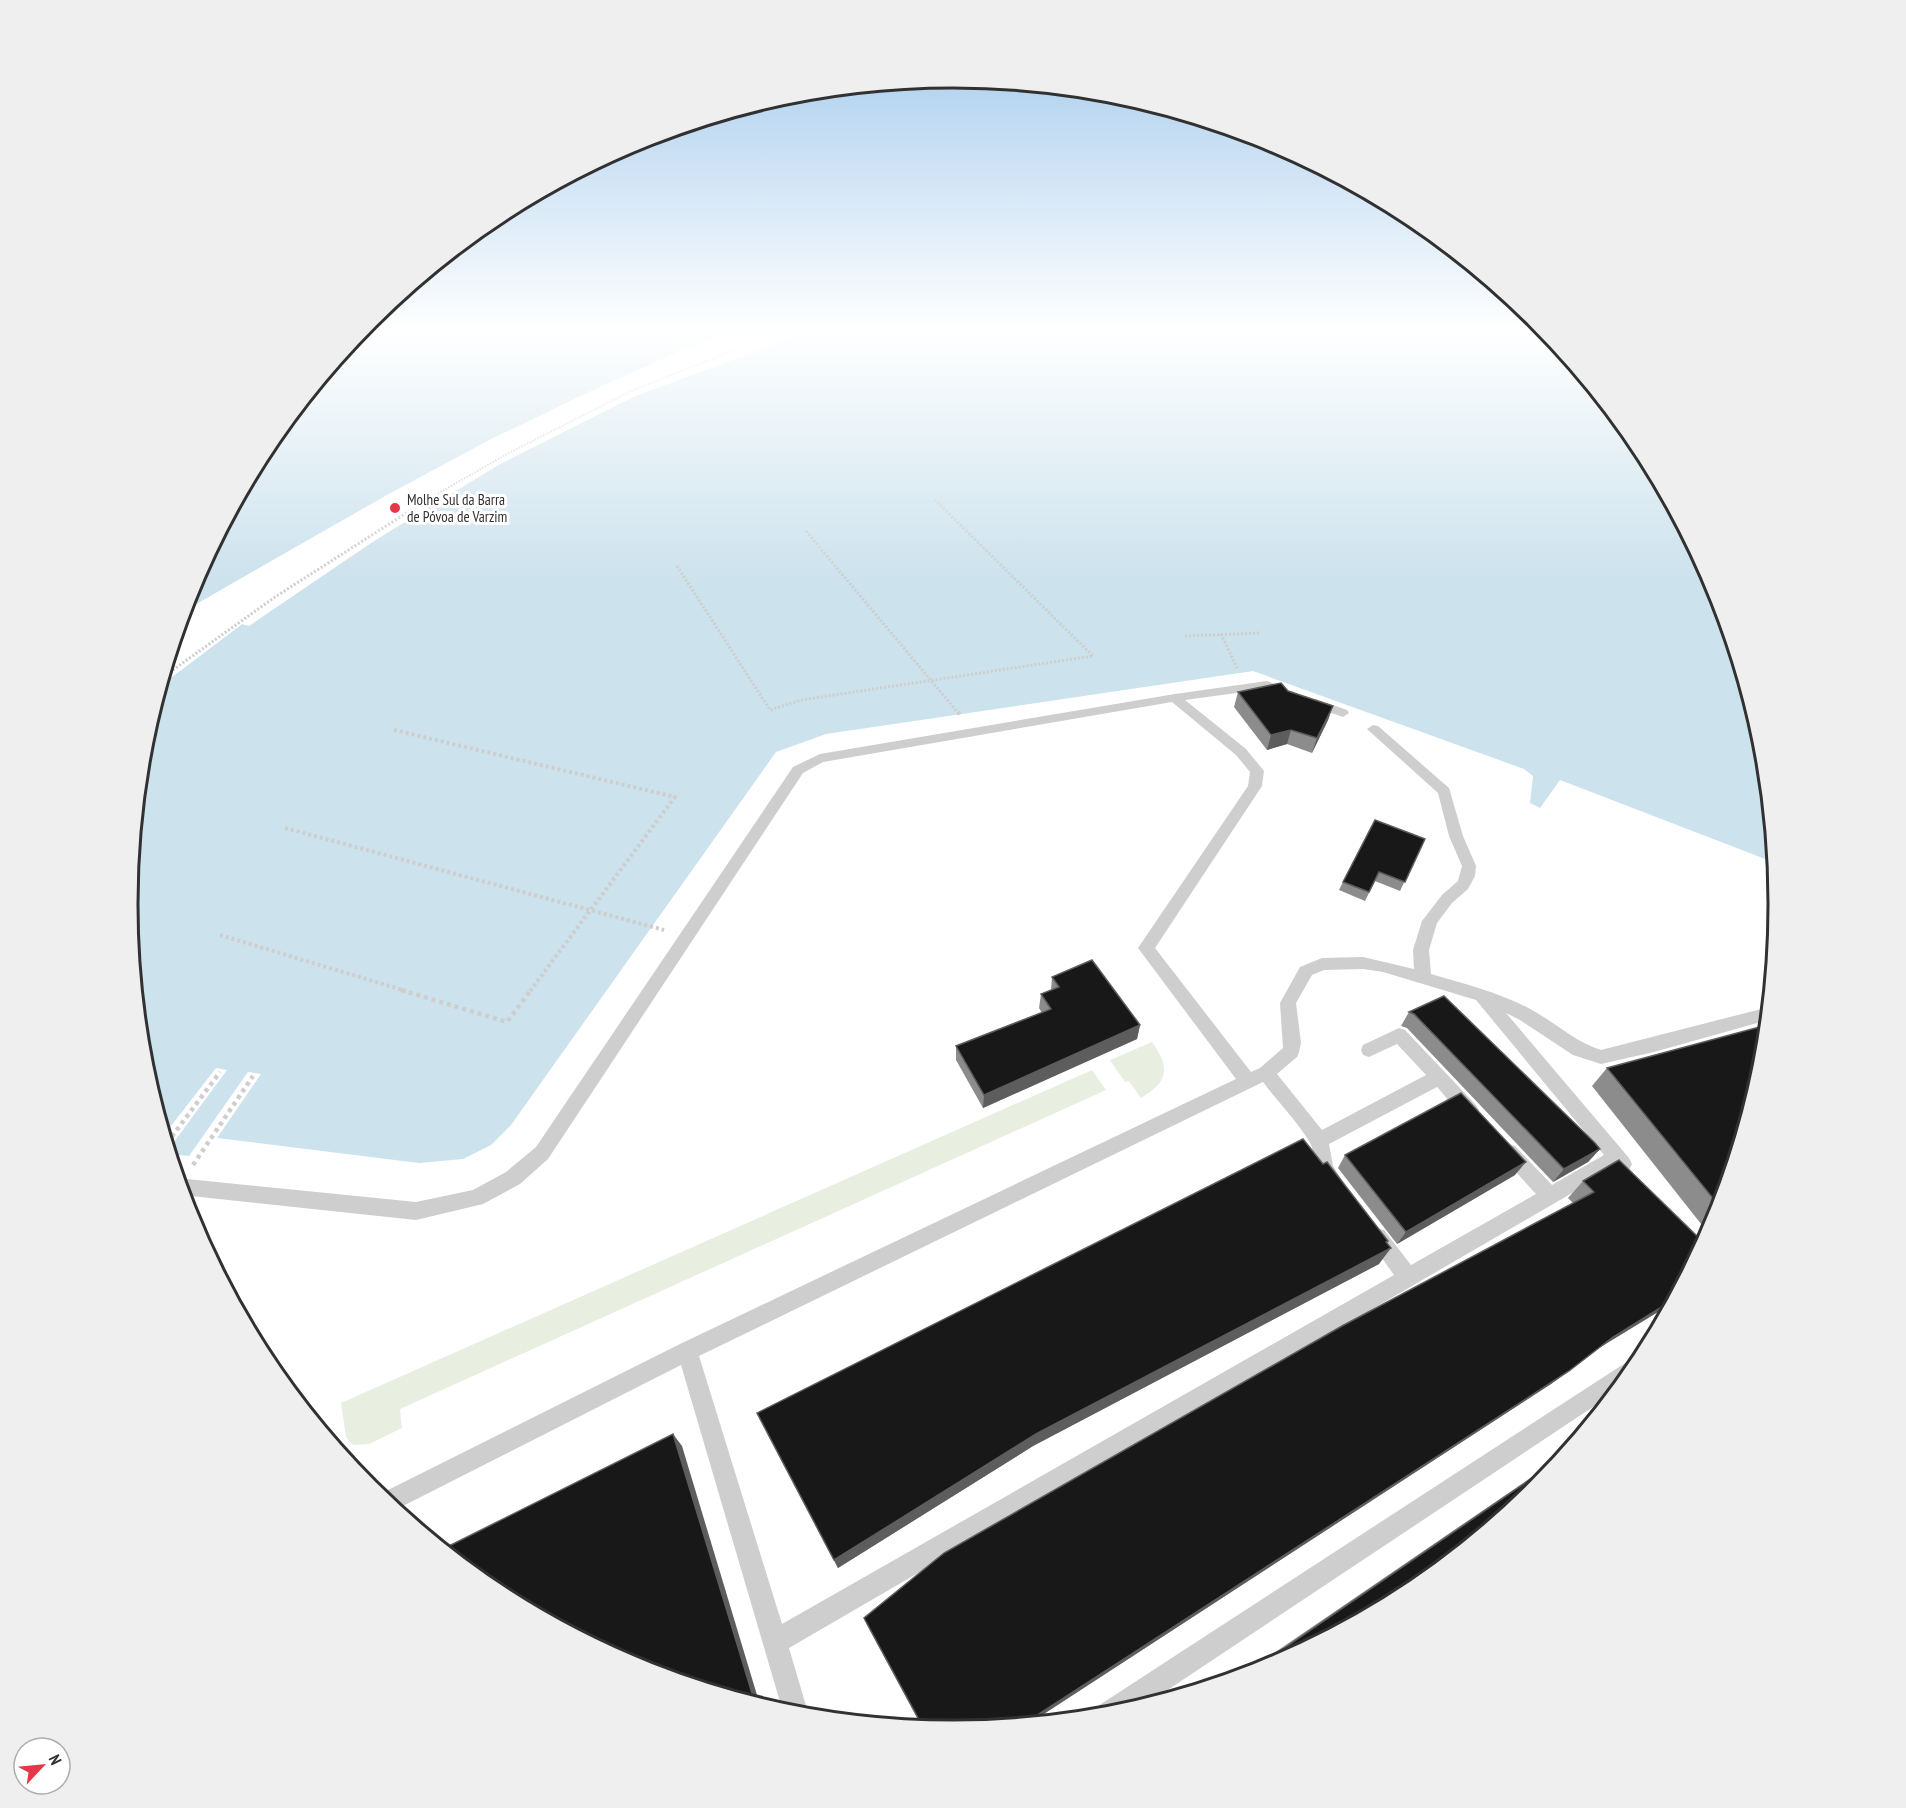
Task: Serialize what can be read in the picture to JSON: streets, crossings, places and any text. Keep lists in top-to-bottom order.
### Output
{
  "places": ["Molhe Sul da Barra de Póvoa de Varzim"],
  "north": "top right"
}
